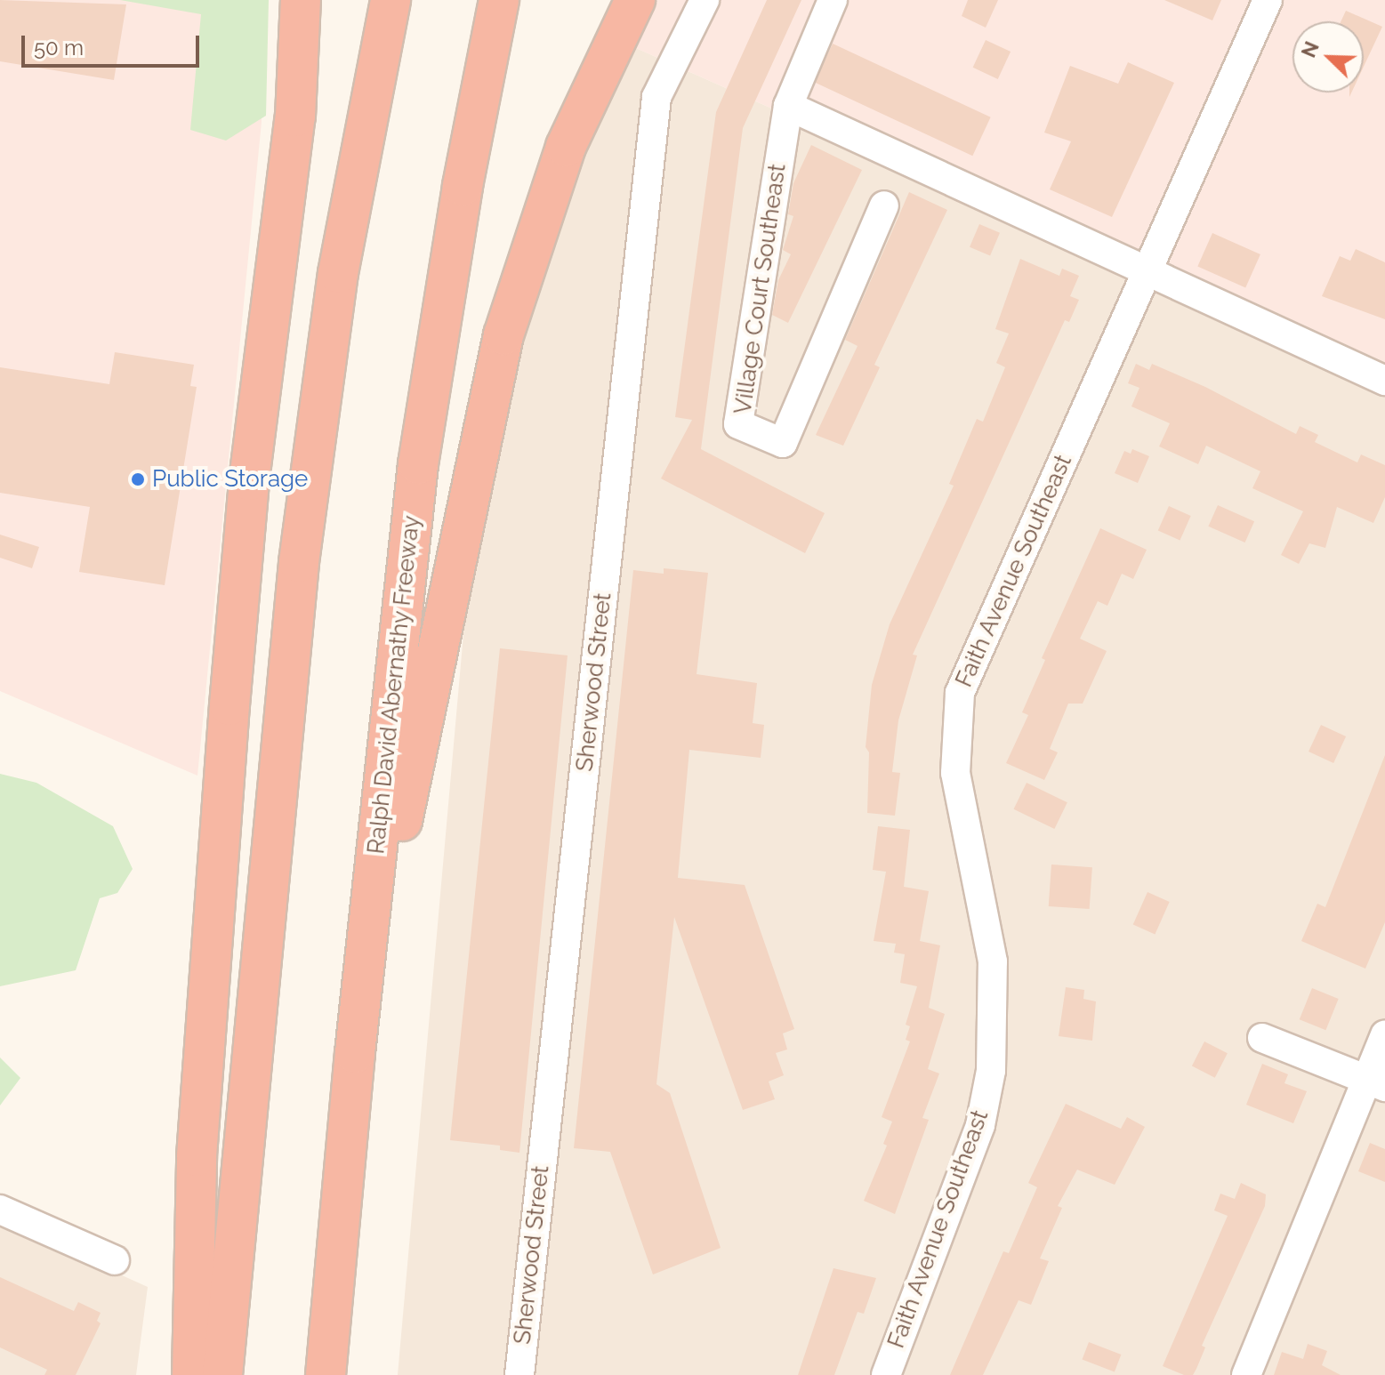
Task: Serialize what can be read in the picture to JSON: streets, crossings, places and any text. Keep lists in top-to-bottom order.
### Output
{
  "streets": {
    "highway": ["Ralph David Abernathy Freeway"],
    "street": ["Village Court Southeast", "Faith Avenue Southeast", "Sherwood Street"]
  },
  "places": ["Public Storage"],
  "scale_bar": "50 m",
  "north": "top left"
}
